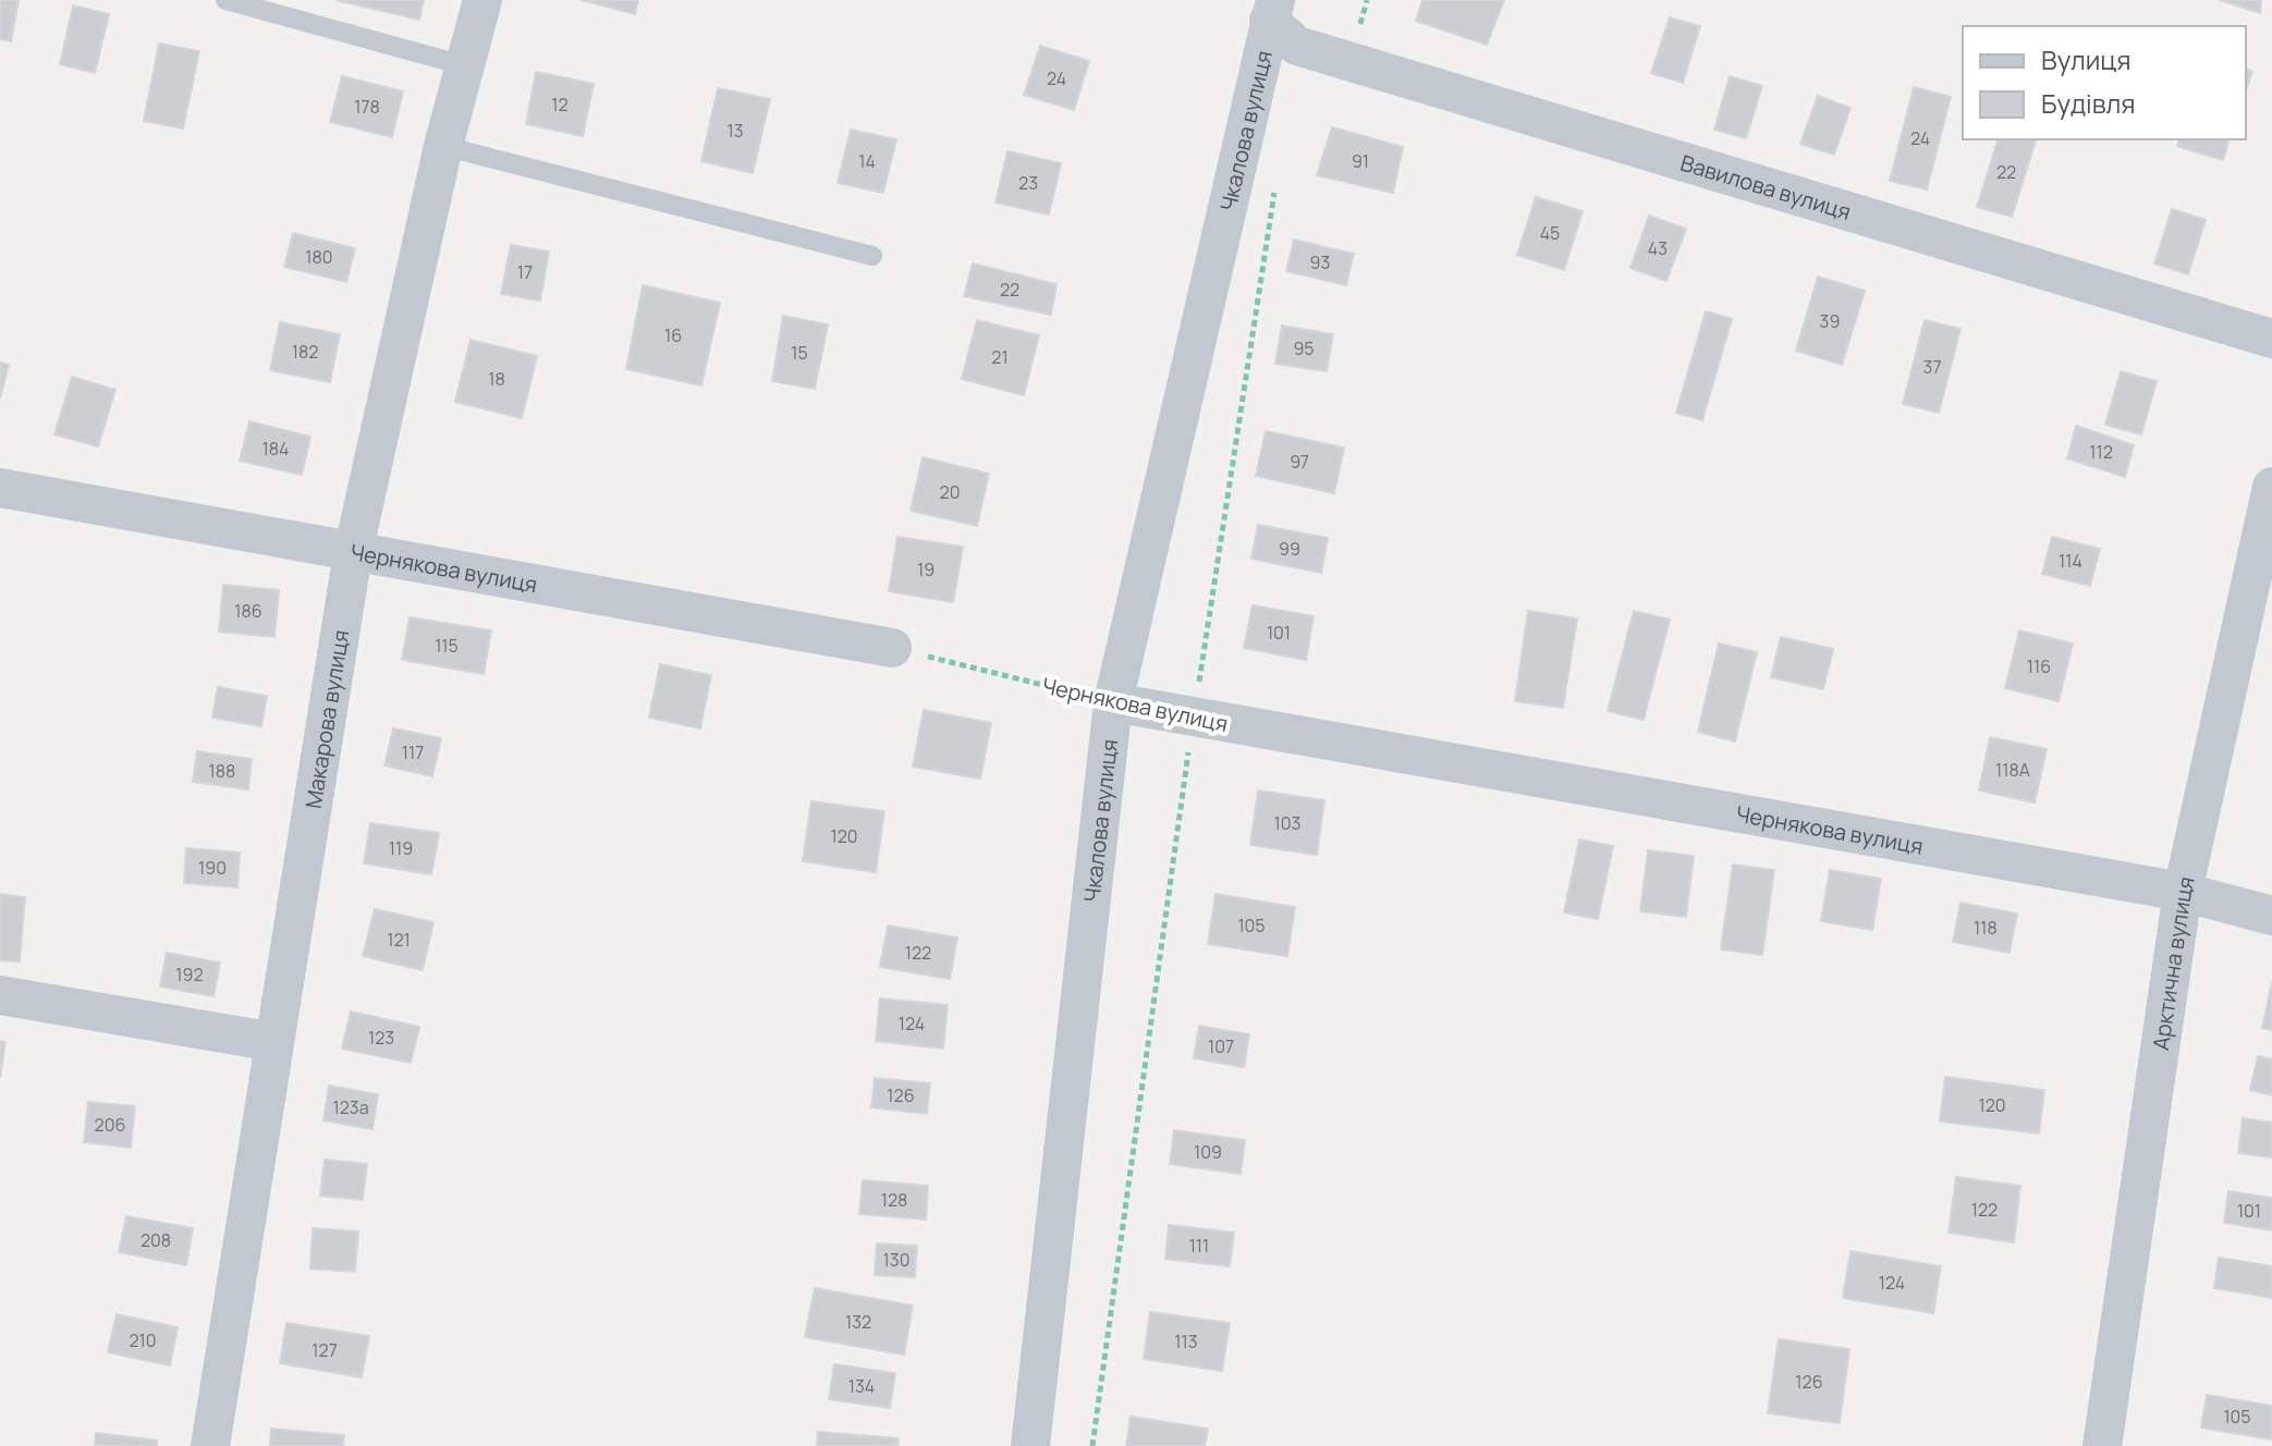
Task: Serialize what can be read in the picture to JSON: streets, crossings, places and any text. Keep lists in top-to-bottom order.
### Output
{
  "streets": {
    "street": [
      "Чкалова вулиця",
      "Вавилова вулиця",
      "Чернякова вулиця",
      "Макарова вулиця",
      "Арктична вулиця"
    ]
  },
  "crossings": [
    ["Чкалова вулиця", "Вавилова вулиця"],
    ["Чкалова вулиця", "Чернякова вулиця"],
    ["Чернякова вулиця", "Макарова вулиця"],
    ["Чернякова вулиця", "Арктична вулиця"]
  ],
  "house_numbers": [
    "24",
    "12",
    "178",
    "13",
    "24",
    "14",
    "91",
    "22",
    "23",
    "45",
    "43",
    "180",
    "93",
    "17",
    "22",
    "39",
    "16",
    "95",
    "182",
    "15",
    "21",
    "37",
    "18",
    "184",
    "112",
    "97",
    "20",
    "99",
    "114",
    "19",
    "186",
    "101",
    "115",
    "116",
    "117",
    "118А",
    "188",
    "103",
    "120",
    "119",
    "190",
    "105",
    "118",
    "121",
    "122",
    "192",
    "124",
    "123",
    "107",
    "126",
    "120",
    "123а",
    "206",
    "109",
    "128",
    "122",
    "101",
    "208",
    "111",
    "130",
    "124",
    "132",
    "210",
    "113",
    "127",
    "126",
    "134",
    "105"
  ],
  "legend": ["Вулиця", "Будівля"]
}
